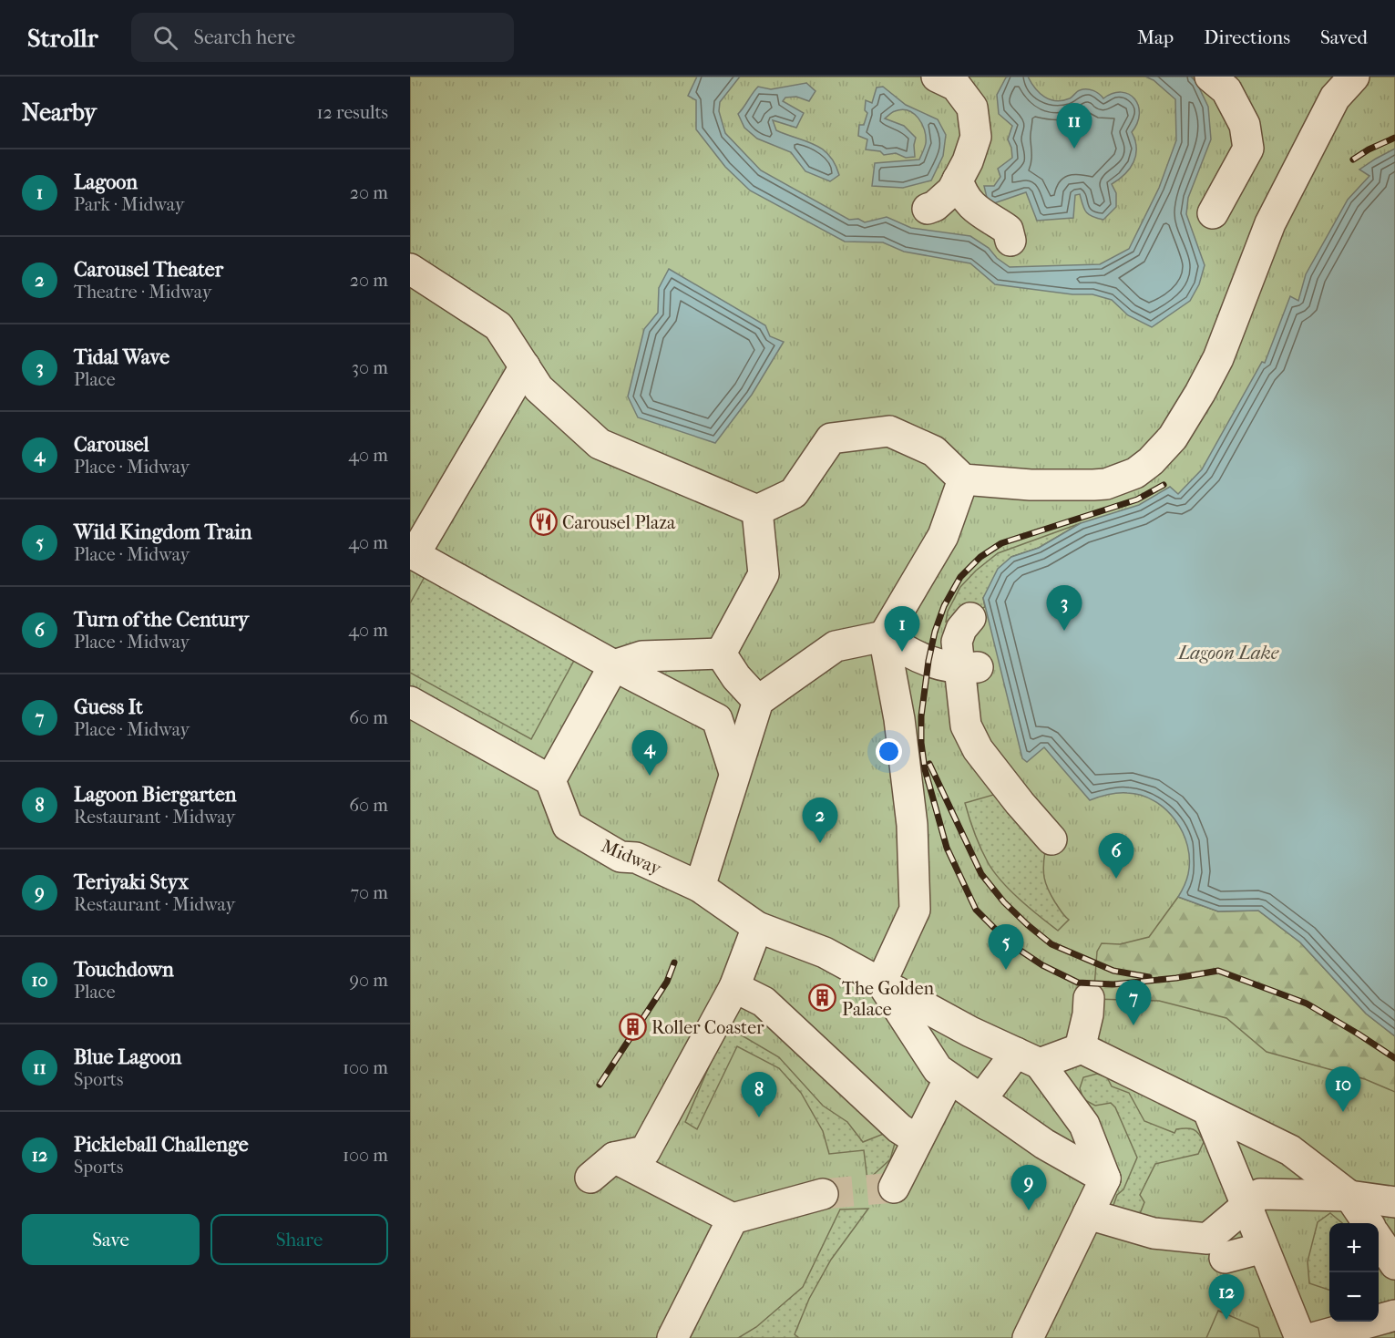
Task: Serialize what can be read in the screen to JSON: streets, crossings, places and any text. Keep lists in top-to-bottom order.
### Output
{
  "streets": {
    "street": ["Midway"]
  },
  "water": ["Lagoon Lake"],
  "places": {
    "restaurant": ["Carousel Plaza"],
    "building": ["The Golden Palace", "Roller Coaster"]
  },
  "page": {
    "header": "Strollr",
    "search": "Search here",
    "nav": ["Map", "Directions", "Saved"],
    "heading": ["Nearby", "12 results"],
    "pins": [
      "11",
      "3",
      "1",
      "4",
      "2",
      "6",
      "5",
      "7",
      "10",
      "8",
      "9",
      "12"
    ],
    "list": [
      {
        "mark": "1",
        "name": "Lagoon",
        "note": "Park · Midway",
        "value": "20 m"
      },
      {
        "mark": "2",
        "name": "Carousel Theater",
        "note": "Theatre · Midway",
        "value": "20 m"
      },
      {
        "mark": "3",
        "name": "Tidal Wave",
        "note": "Place",
        "value": "30 m"
      },
      {
        "mark": "4",
        "name": "Carousel",
        "note": "Place · Midway",
        "value": "40 m"
      },
      {
        "mark": "5",
        "name": "Wild Kingdom Train",
        "note": "Place · Midway",
        "value": "40 m"
      },
      {
        "mark": "6",
        "name": "Turn of the Century",
        "note": "Place · Midway",
        "value": "40 m"
      },
      {
        "mark": "7",
        "name": "Guess It",
        "note": "Place · Midway",
        "value": "60 m"
      },
      {
        "mark": "8",
        "name": "Lagoon Biergarten",
        "note": "Restaurant · Midway",
        "value": "60 m"
      },
      {
        "mark": "9",
        "name": "Teriyaki Styx",
        "note": "Restaurant · Midway",
        "value": "70 m"
      },
      {
        "mark": "10",
        "name": "Touchdown",
        "note": "Place",
        "value": "90 m"
      },
      {
        "mark": "11",
        "name": "Blue Lagoon",
        "note": "Sports",
        "value": "100 m"
      },
      {
        "mark": "12",
        "name": "Pickleball Challenge",
        "note": "Sports",
        "value": "100 m"
      }
    ],
    "buttons": ["Save", "Share"],
    "map_buttons": ["+", "−"]
  }
}
